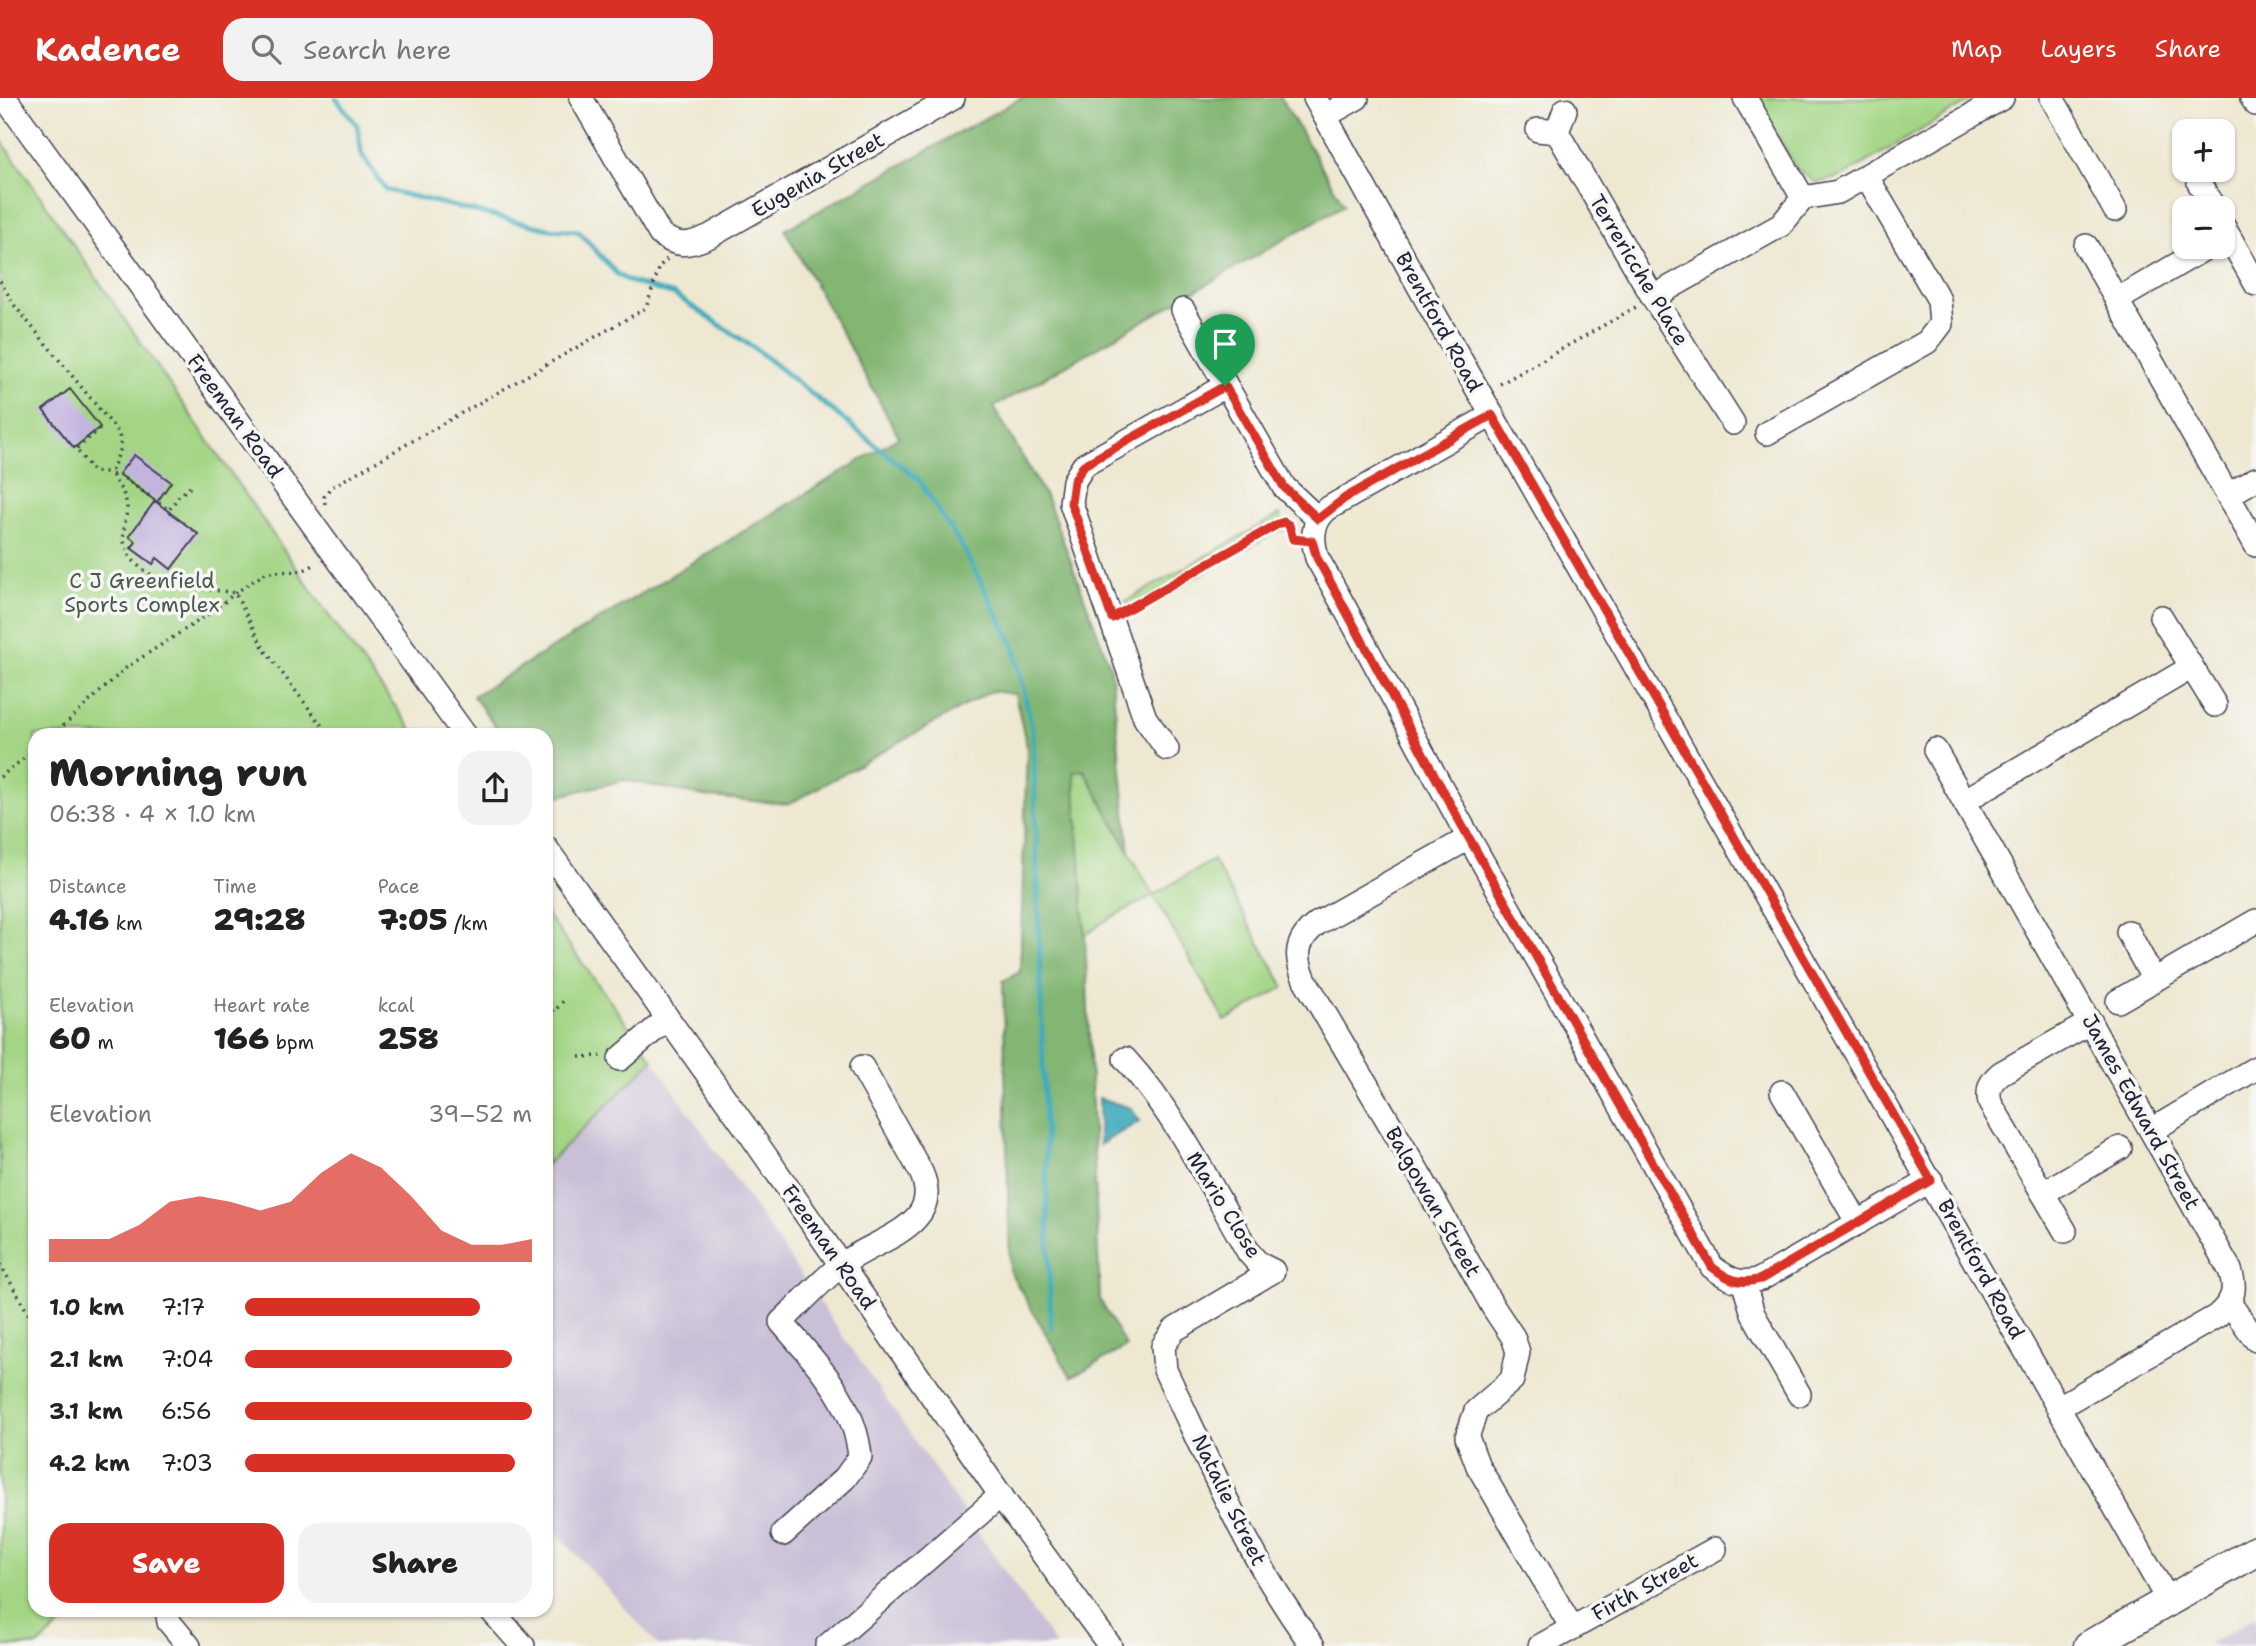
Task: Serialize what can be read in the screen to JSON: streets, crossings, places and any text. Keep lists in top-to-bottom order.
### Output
{
  "streets": {
    "street": [
      "Eugenia Street",
      "Terrericche Place",
      "Brentford Road",
      "Freeman Road",
      "James Edward Street",
      "Balgowan Street",
      "Mario Close",
      "Natalie Street",
      "Firth Street"
    ]
  },
  "crossings": [
    ["Balgowan Street", "Firth Street"],
    ["Mario Close", "Natalie Street"]
  ],
  "parks": ["C J Greenfield Sports Complex"],
  "page": {
    "header": "Kadence",
    "search": "Search here",
    "nav": ["Map", "Layers", "Share"],
    "map_buttons": ["+", "−"],
    "heading": ["Morning run", "06:38 · 4 × 1.0 km"],
    "stats": [
      ["Distance", "4.16 km"],
      ["Time", "29:28"],
      ["Pace", "7:05 /km"],
      ["Elevation", "60 m"],
      ["Heart rate", "166 bpm"],
      ["kcal", "258"]
    ],
    "chart": ["Elevation", "39–52 m"],
    "list": [
      {
        "name": "1.0 km",
        "note": "7:17"
      },
      {
        "name": "2.1 km",
        "note": "7:04"
      },
      {
        "name": "3.1 km",
        "note": "6:56"
      },
      {
        "name": "4.2 km",
        "note": "7:03"
      }
    ],
    "buttons": ["Save", "Share"]
  }
}
